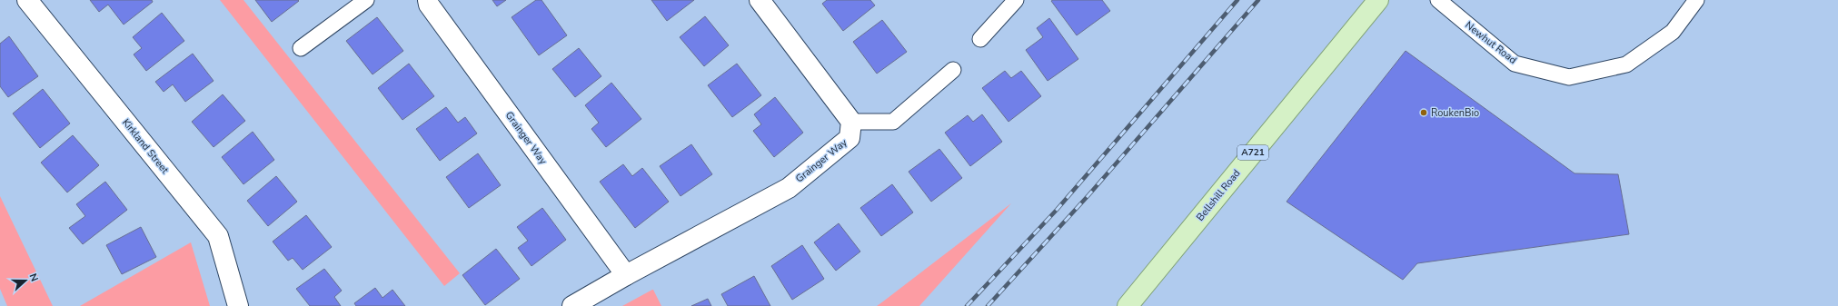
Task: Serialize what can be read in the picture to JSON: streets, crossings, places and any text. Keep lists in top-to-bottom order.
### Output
{
  "streets": {
    "main road": ["A721", "Bellshill Road"],
    "street": ["Grainger Way", "Kirkland Street"],
    "lane": ["Newhut Road"]
  },
  "places": ["RoukenBio"],
  "north": "right"
}
